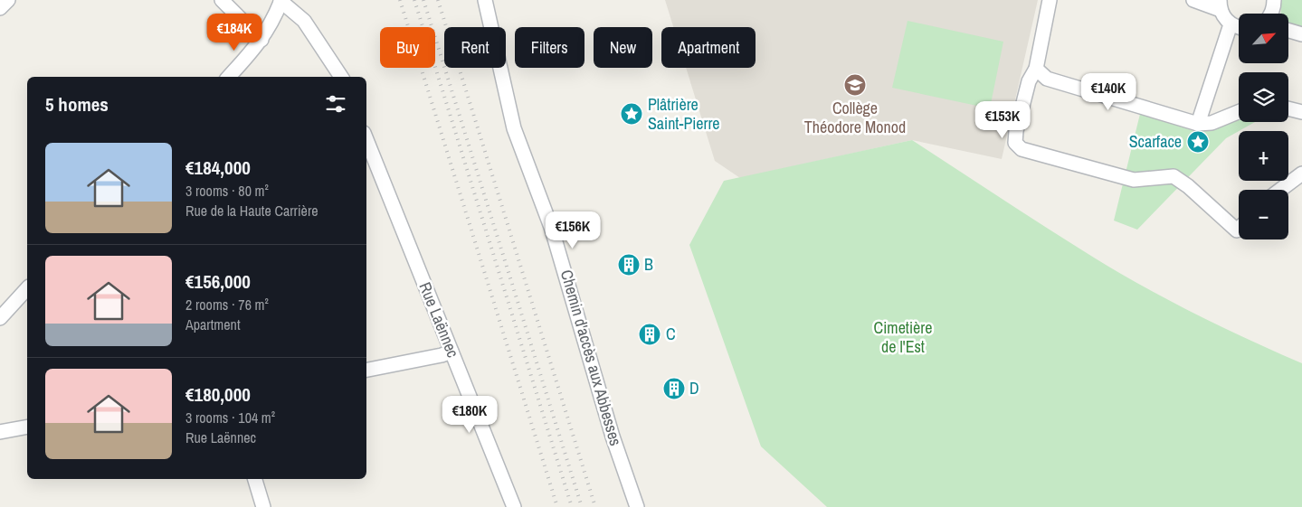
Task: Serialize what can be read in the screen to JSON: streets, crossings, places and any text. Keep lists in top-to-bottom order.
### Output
{
  "streets": {
    "street": ["Rue Laënnec", "Chemin d'accès aux Abbesses"]
  },
  "parks": ["Cimetière de l'Est"],
  "places": {
    "school or university": ["Collège Théodore Monod"],
    "place": ["Plâtrière Saint-Pierre", "Scarface"],
    "building": ["B", "C", "D"]
  },
  "north": "top right",
  "page": {
    "map_buttons": ["+", "−"],
    "price": [
      "€184K",
      "€140K",
      "€153K",
      "€156K",
      "€180K"
    ],
    "chip": [
      "Buy",
      "Rent",
      "Filters",
      "New",
      "Apartment"
    ],
    "heading": "5 homes",
    "list": [
      {
        "name": "€184,000",
        "note": "3 rooms · 80 m² · Rue de la Haute Carrière"
      },
      {
        "name": "€156,000",
        "note": "2 rooms · 76 m² · Apartment"
      },
      {
        "name": "€180,000",
        "note": "3 rooms · 104 m² · Rue Laënnec"
      }
    ]
  }
}
